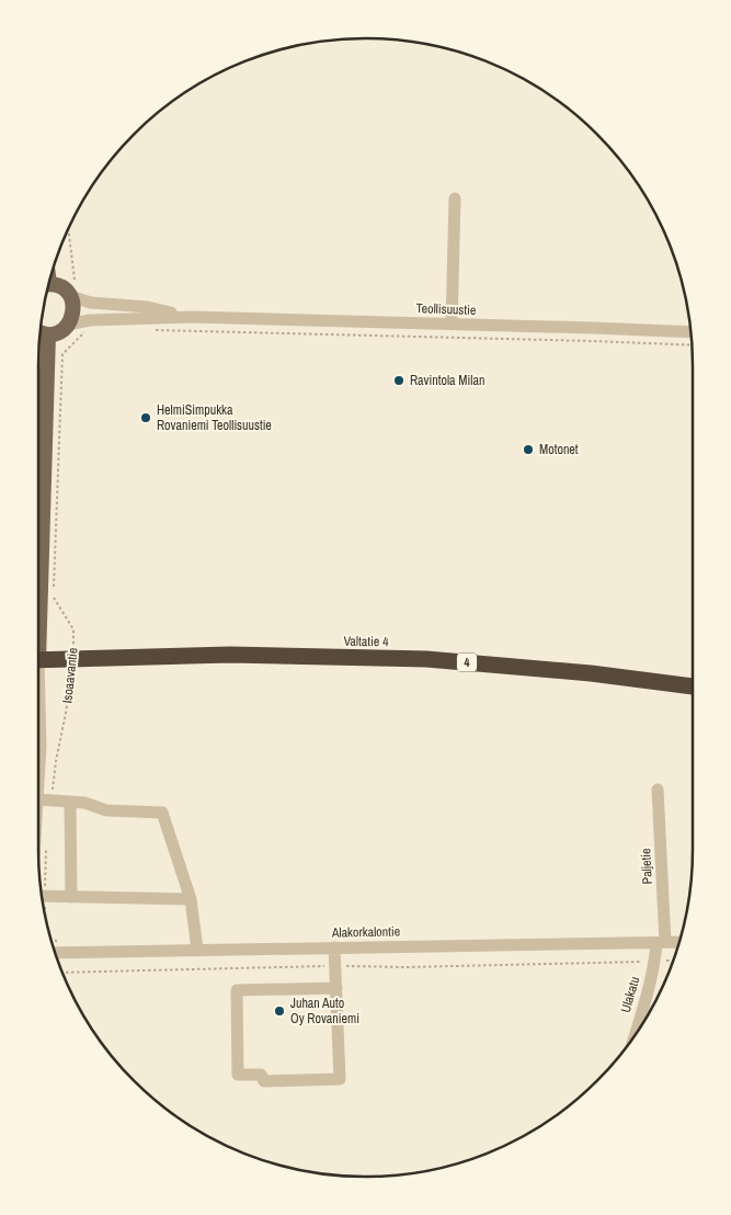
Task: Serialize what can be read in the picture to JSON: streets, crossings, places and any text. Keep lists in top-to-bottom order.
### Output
{
  "streets": {
    "highway": ["Valtatie 4", "4"],
    "main road": ["Isoaavantie"],
    "street": [
      "Teollisuustie",
      "Paljetie",
      "Alakorkalontie",
      "Ulakatu"
    ]
  },
  "crossings": [
    ["Valtatie 4", "Isoaavantie"],
    ["Paljetie", "Alakorkalontie"],
    ["Paljetie", "Ulakatu"],
    ["Alakorkalontie", "Ulakatu"]
  ],
  "places": [
    "Ravintola Milan",
    "HelmiSimpukka Rovaniemi Teollisuustie",
    "Motonet",
    "Juhan Auto Oy Rovaniemi"
  ]
}
